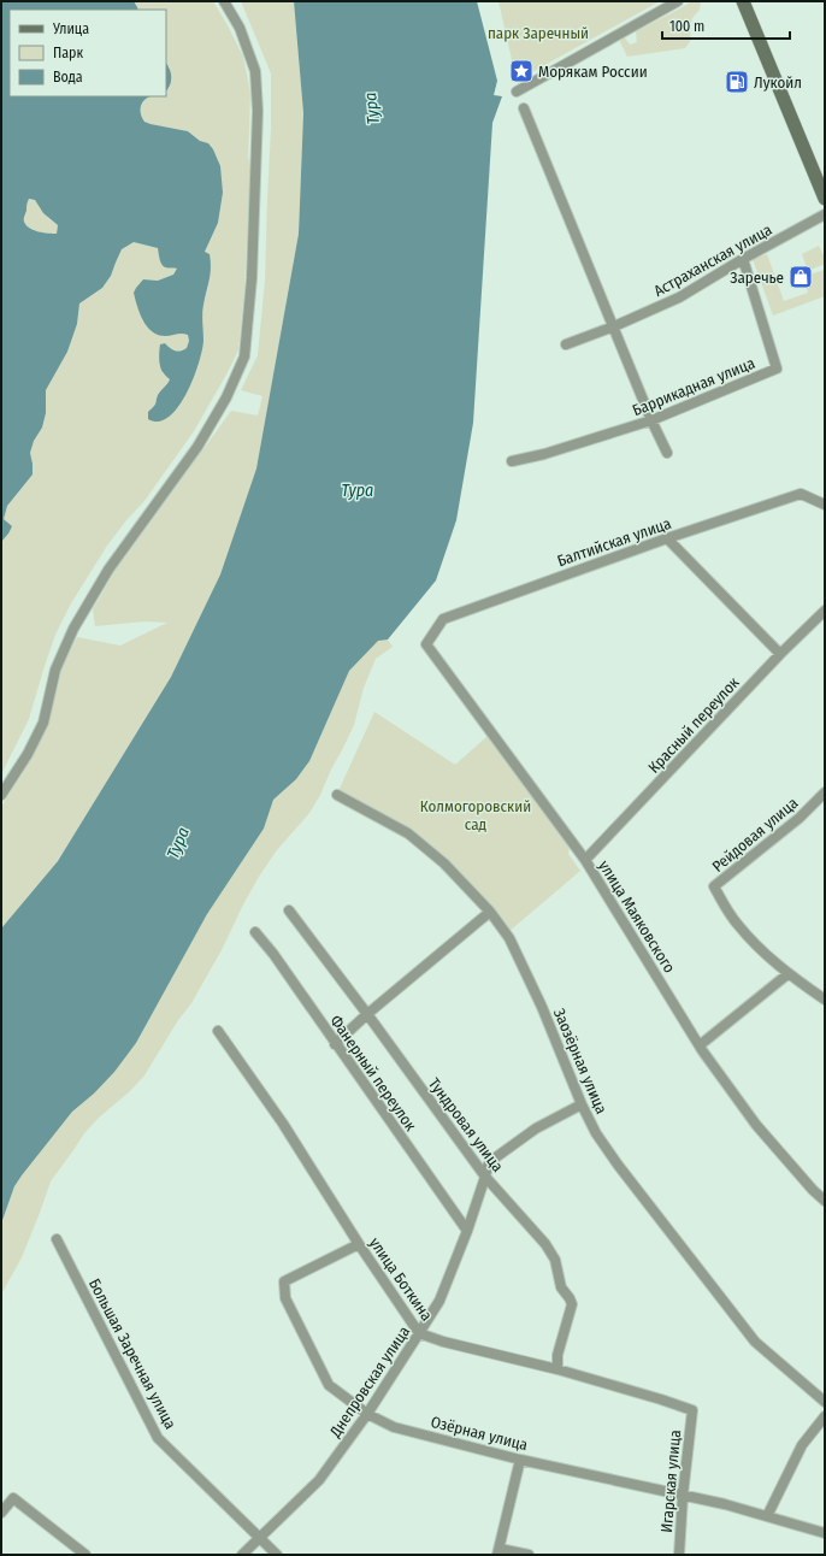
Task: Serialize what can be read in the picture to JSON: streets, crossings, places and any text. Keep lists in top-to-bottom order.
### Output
{
  "streets": {
    "street": [
      "Астраханская улица",
      "Баррикадная улица",
      "Балтийская улица",
      "Красный переулок",
      "Рейдовая улица",
      "улица Маяковского",
      "Заозёрная улица",
      "Фанерный переулок",
      "Тундровая улица",
      "улица Боткина",
      "Большая Заречная улица",
      "Днепровская улица",
      "Озёрная улица",
      "Игарская улица"
    ]
  },
  "crossings": [
    ["Астраханская улица", "Баррикадная улица"],
    ["Балтийская улица", "улица Маяковского"],
    ["Красный переулок", "улица Маяковского"],
    ["Заозёрная улица", "Днепровская улица"],
    ["Фанерный переулок", "Днепровская улица"],
    ["Тундровая улица", "улица Боткина"],
    ["Тундровая улица", "Днепровская улица"],
    ["улица Боткина", "Днепровская улица"],
    ["улица Боткина", "Озёрная улица"],
    ["улица Боткина", "Игарская улица"],
    ["Большая Заречная улица", "Днепровская улица"],
    ["Днепровская улица", "Озёрная улица"],
    ["Озёрная улица", "Игарская улица"]
  ],
  "water": ["Тура"],
  "parks": ["парк Заречный", "Колмогоровский сад"],
  "places": {
    "place": ["Морякам России"],
    "fuel station": ["Лукойл"],
    "shop": ["Заречье"]
  },
  "legend": ["Улица", "Парк", "Вода"],
  "scale_bar": "100 m"
}
